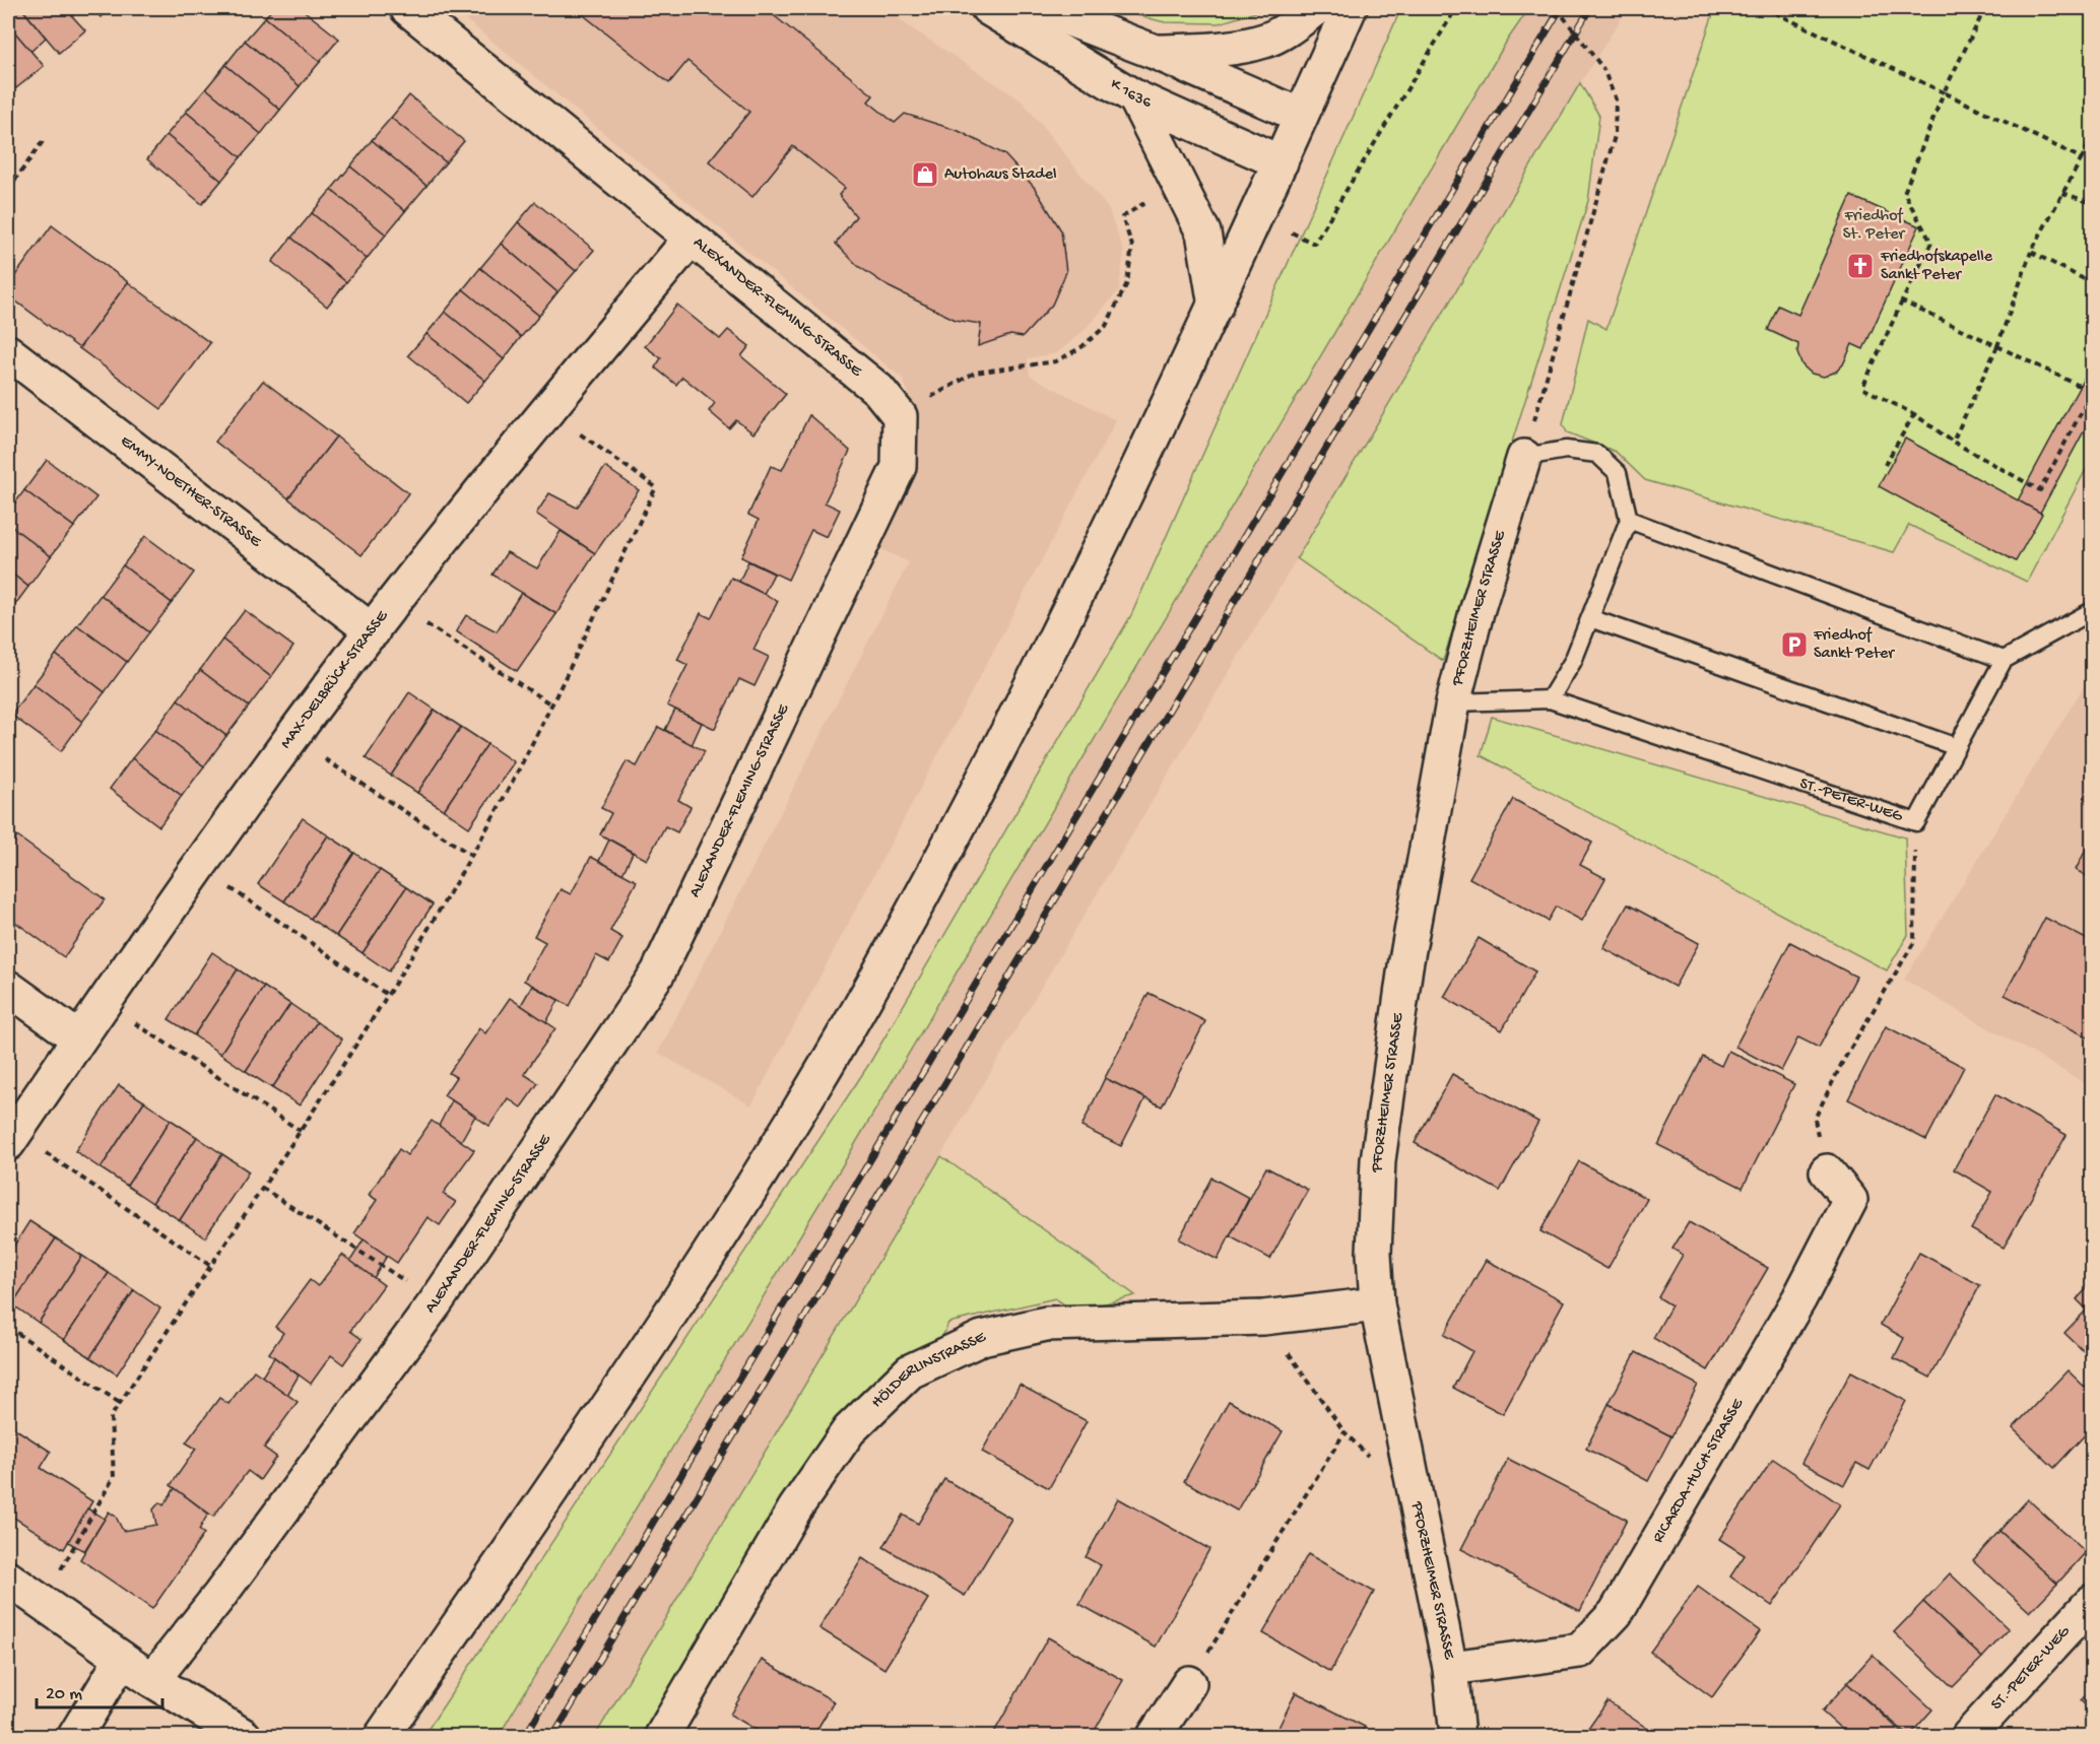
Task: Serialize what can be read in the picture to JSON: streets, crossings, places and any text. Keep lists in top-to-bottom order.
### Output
{
  "streets": {
    "street": [
      "K 1636",
      "ALEXANDER-FLEMING-STRASSE",
      "EMMY-NOETHER-STRASSE",
      "PFORZHEIMER STRASSE",
      "MAX-DELBRÜCK-STRASSE",
      "ST.-PETER-WEG",
      "HÖLDERLINSTRASSE",
      "RICARDA-HUCH-STRASSE"
    ]
  },
  "crossings": [
    ["ALEXANDER-FLEMING-STRASSE", "MAX-DELBRÜCK-STRASSE"],
    ["EMMY-NOETHER-STRASSE", "MAX-DELBRÜCK-STRASSE"],
    ["PFORZHEIMER STRASSE", "HÖLDERLINSTRASSE"],
    ["PFORZHEIMER STRASSE", "RICARDA-HUCH-STRASSE"]
  ],
  "parks": ["Friedhof St. Peter"],
  "places": {
    "shop": ["Autohaus Stadel"],
    "church": ["Friedhofskapelle Sankt Peter"],
    "parking": ["Friedhof Sankt Peter"]
  },
  "scale_bar": "20 m"
}
